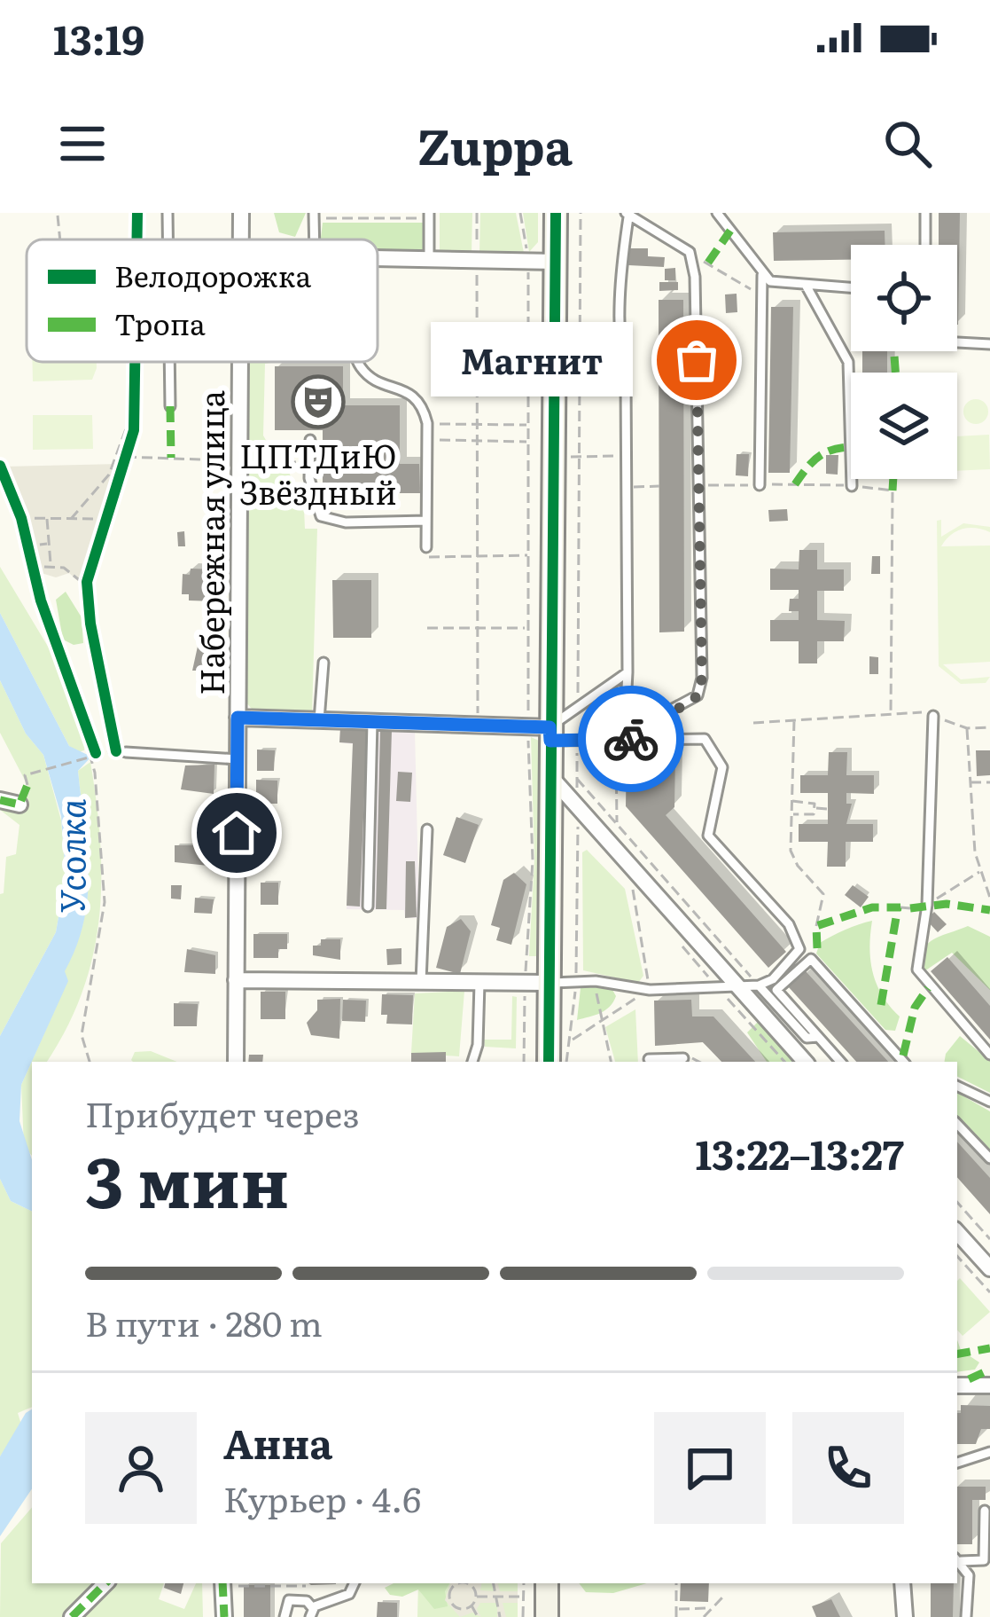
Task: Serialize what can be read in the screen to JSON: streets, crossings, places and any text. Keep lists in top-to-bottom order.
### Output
{
  "streets": {
    "street": ["Набережная улица"]
  },
  "water": ["Усолка"],
  "places": {
    "other": ["Магнит"],
    "theatre": ["ЦПТДиЮ Звёздный"]
  },
  "legend": ["Велодорожка", "Тропа"],
  "page": {
    "status": "13:19",
    "header": "Zuppa",
    "bubble": "Магнит",
    "heading": ["3 мин", "Прибудет через", "13:22–13:27"],
    "panel": ["Анна", "Курьер · 4.6"],
    "bar": "В пути · 280 m"
  }
}
